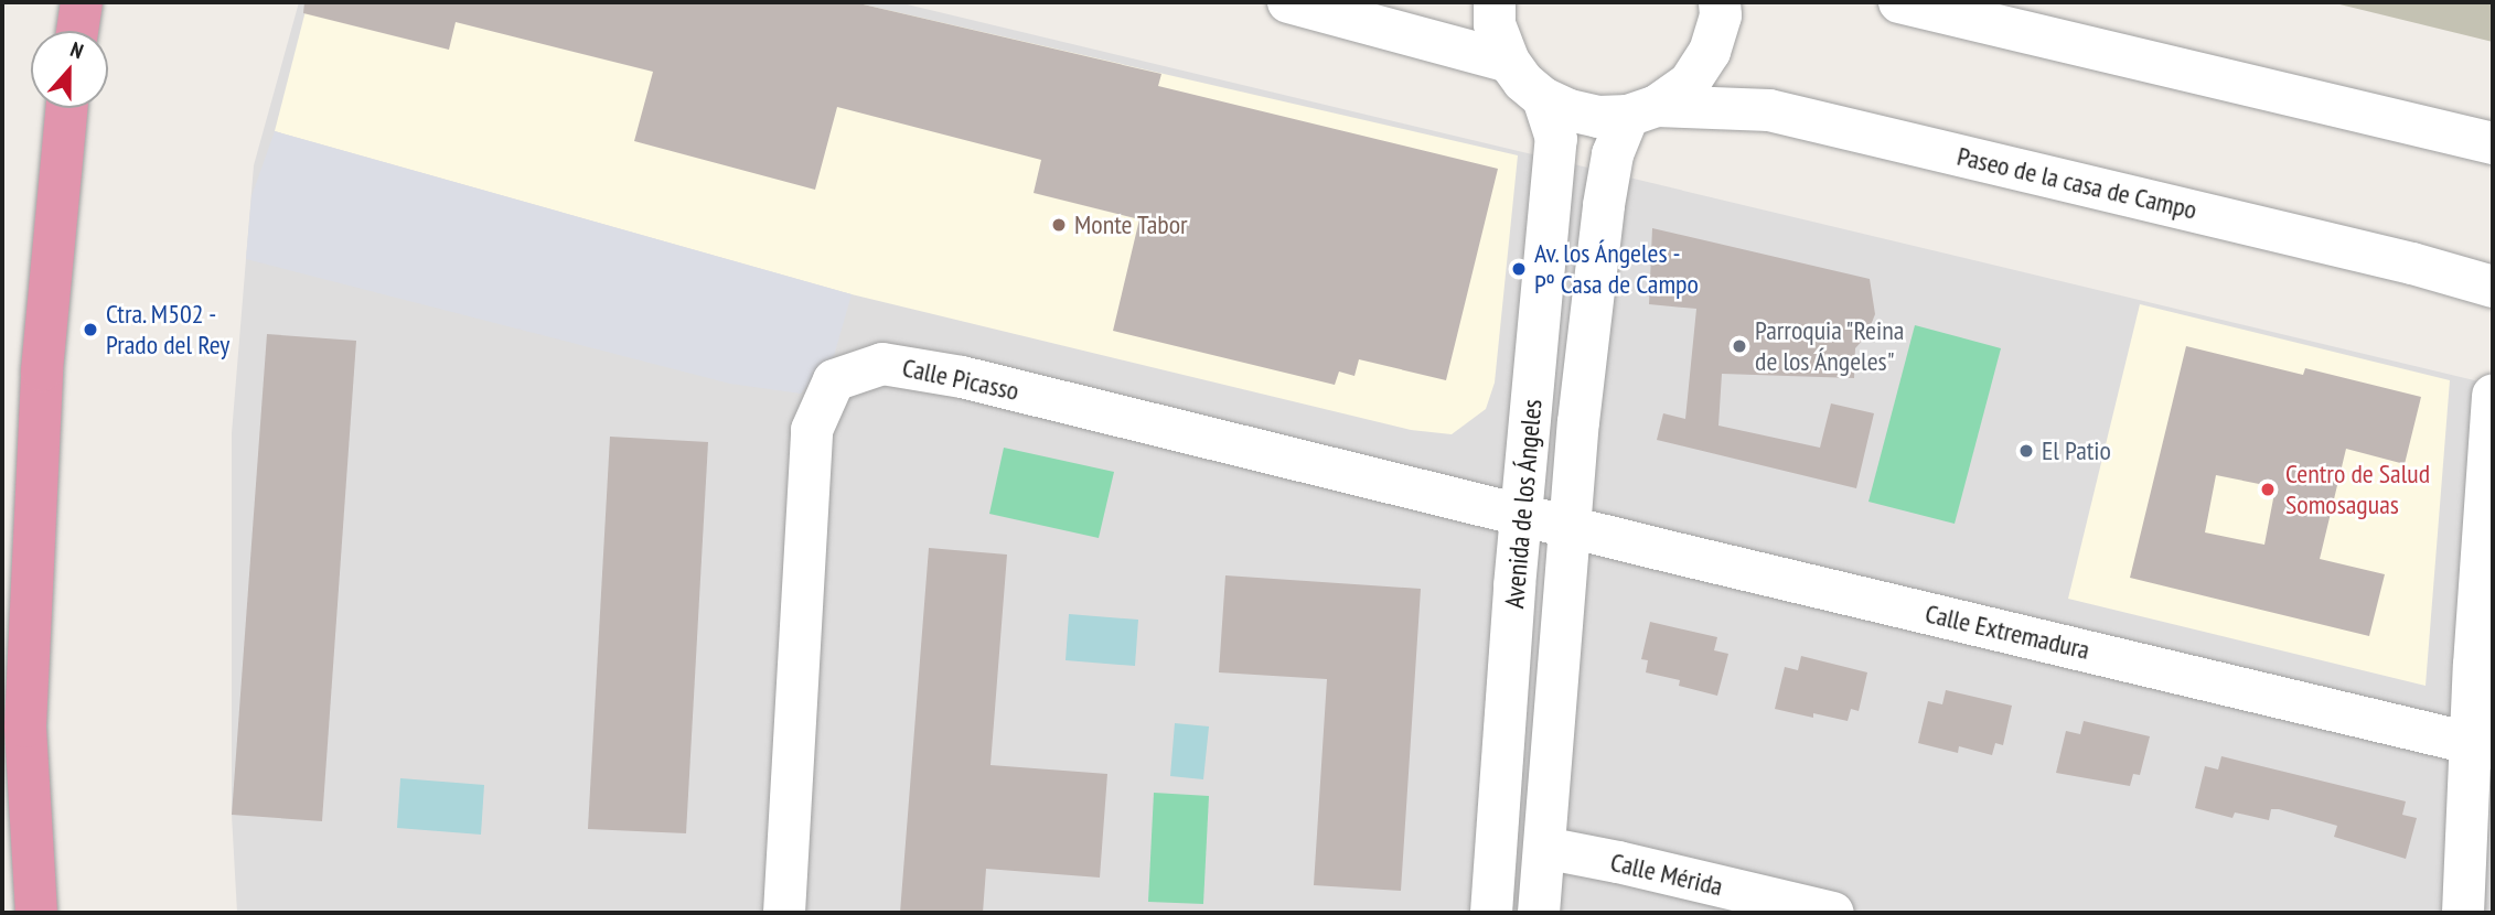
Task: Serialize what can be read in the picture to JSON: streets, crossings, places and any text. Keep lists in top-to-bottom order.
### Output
{
  "streets": {
    "street": [
      "Paseo de la casa de Campo",
      "Calle Picasso",
      "Avenida de los Ángeles",
      "Calle Extremadura",
      "Calle Mérida"
    ]
  },
  "crossings": [
    ["Paseo de la casa de Campo", "Avenida de los Ángeles"],
    ["Calle Picasso", "Avenida de los Ángeles"],
    ["Calle Picasso", "Calle Extremadura"],
    ["Avenida de los Ángeles", "Calle Extremadura"],
    ["Avenida de los Ángeles", "Calle Mérida"]
  ],
  "places": [
    "Monte Tabor",
    "Av. los Ángeles - Pº Casa de Campo",
    "Ctra. M502 - Prado del Rey",
    "Parroquia \"Reina de los Ángeles\"",
    "El Patio",
    "Centro de Salud Somosaguas"
  ],
  "north": "top"
}
